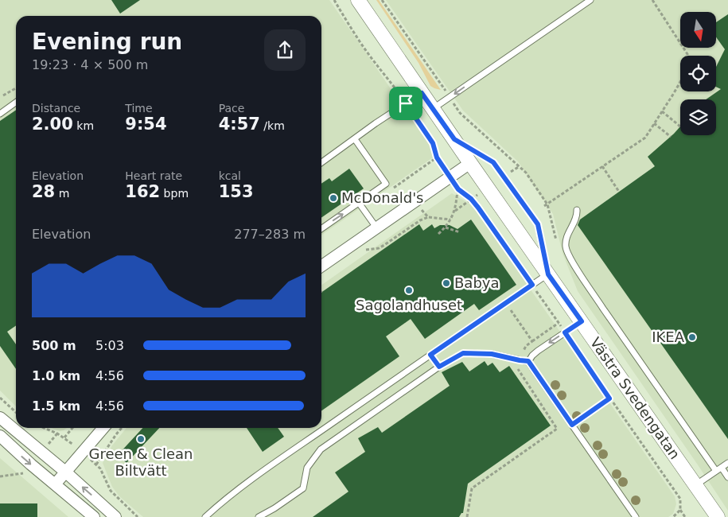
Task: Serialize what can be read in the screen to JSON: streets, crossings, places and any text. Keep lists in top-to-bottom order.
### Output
{
  "streets": {
    "street": ["Västra Svedengatan"]
  },
  "places": [
    "McDonald's",
    "Babya",
    "Sagolandhuset",
    "IKEA",
    "Green & Clean Biltvätt"
  ],
  "north": "bottom",
  "page": {
    "heading": ["Evening run", "19:23 · 4 × 500 m"],
    "stats": [
      ["Distance", "2.00 km"],
      ["Time", "9:54"],
      ["Pace", "4:57 /km"],
      ["Elevation", "28 m"],
      ["Heart rate", "162 bpm"],
      ["kcal", "153"]
    ],
    "chart": ["Elevation", "277–283 m"],
    "list": [
      {
        "name": "500 m",
        "note": "5:03"
      },
      {
        "name": "1.0 km",
        "note": "4:56"
      },
      {
        "name": "1.5 km",
        "note": "4:56"
      }
    ]
  }
}
